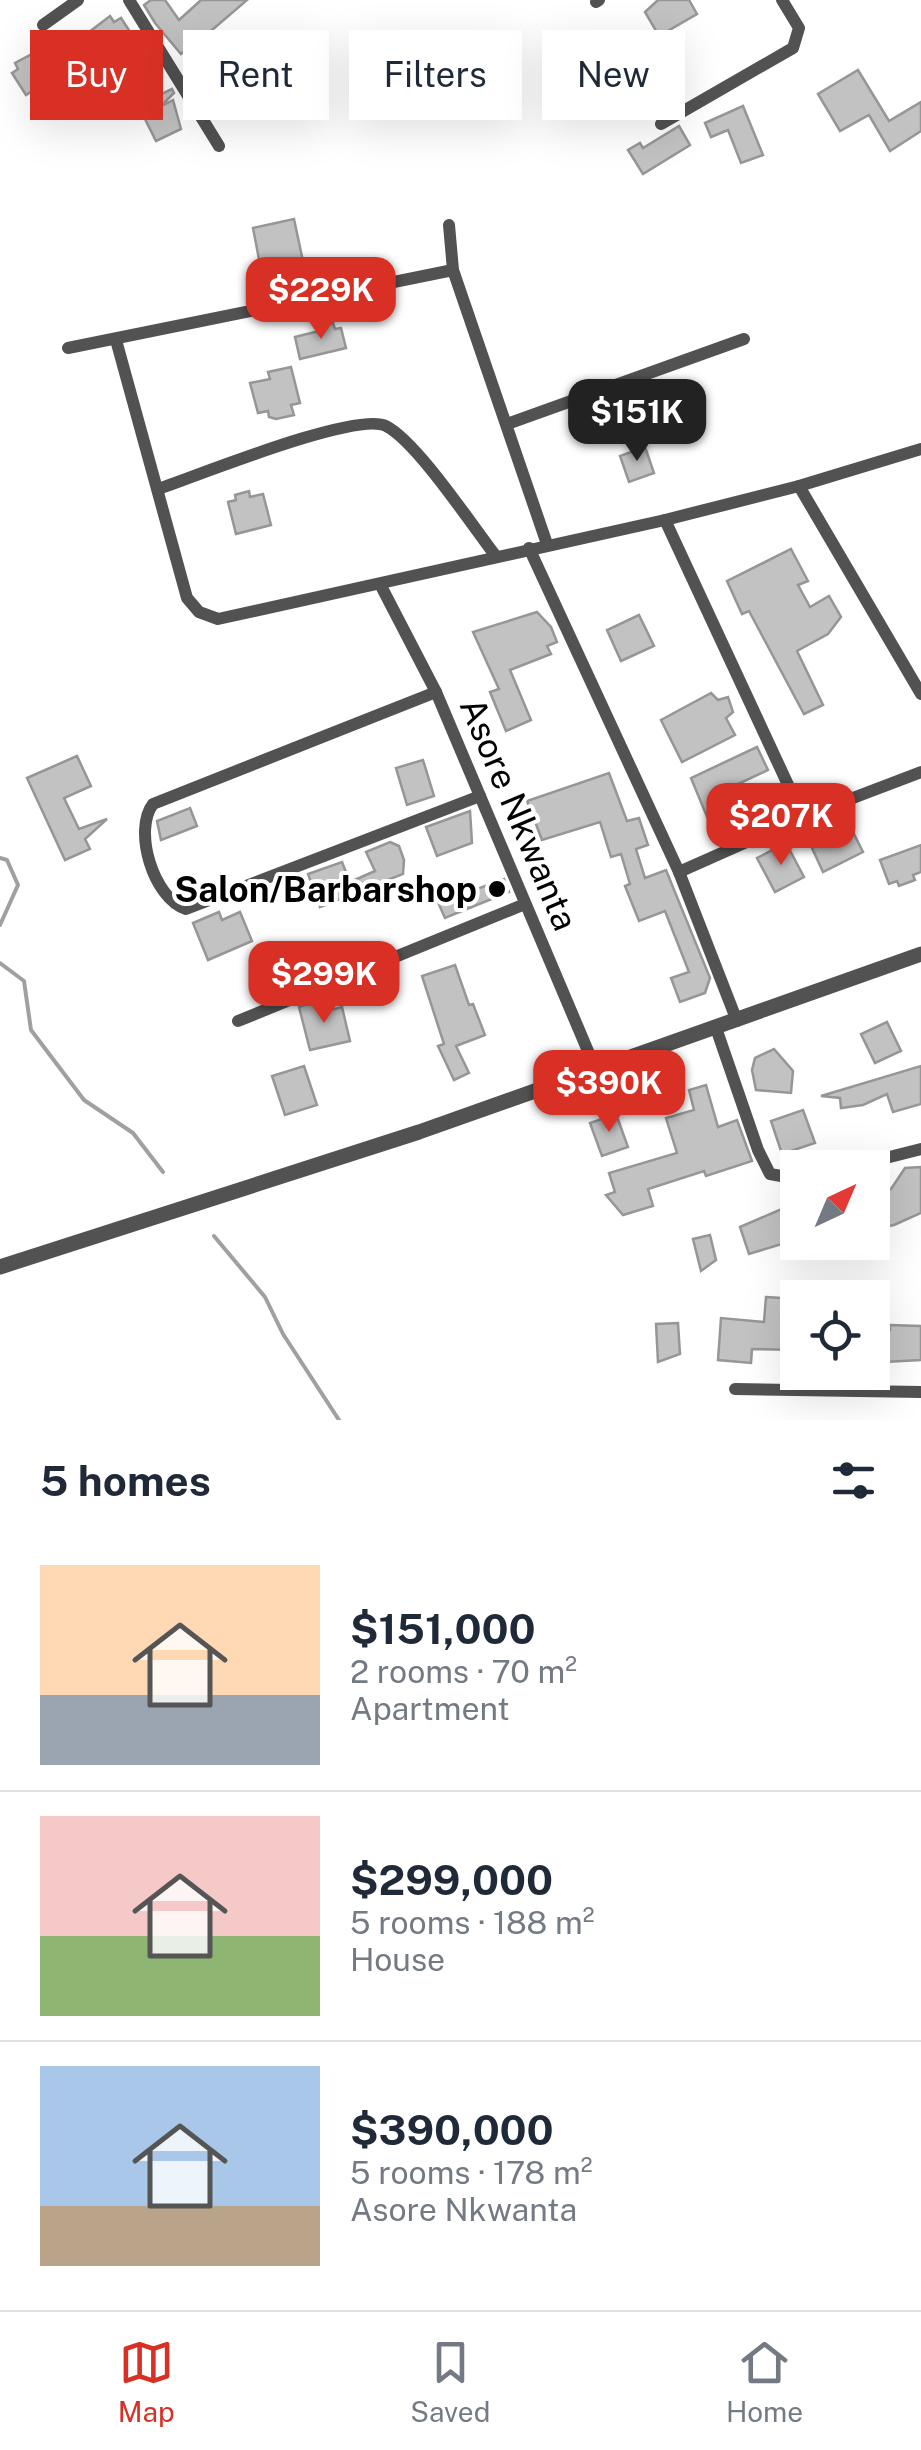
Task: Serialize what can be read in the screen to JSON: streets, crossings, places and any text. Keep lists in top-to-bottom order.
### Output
{
  "streets": {
    "street": ["Asore Nkwanta"]
  },
  "places": ["Salon/Barbarshop"],
  "north": "top right",
  "page": {
    "chip": [
      "Buy",
      "Rent",
      "Filters",
      "New"
    ],
    "price": [
      "$229K",
      "$151K",
      "$207K",
      "$299K",
      "$390K"
    ],
    "heading": "5 homes",
    "list": [
      {
        "name": "$151,000",
        "note": "2 rooms · 70 m² · Apartment"
      },
      {
        "name": "$299,000",
        "note": "5 rooms · 188 m² · House"
      },
      {
        "name": "$390,000",
        "note": "5 rooms · 178 m² · Asore Nkwanta"
      }
    ],
    "tabs": ["Map", "Saved", "Home"]
  }
}
